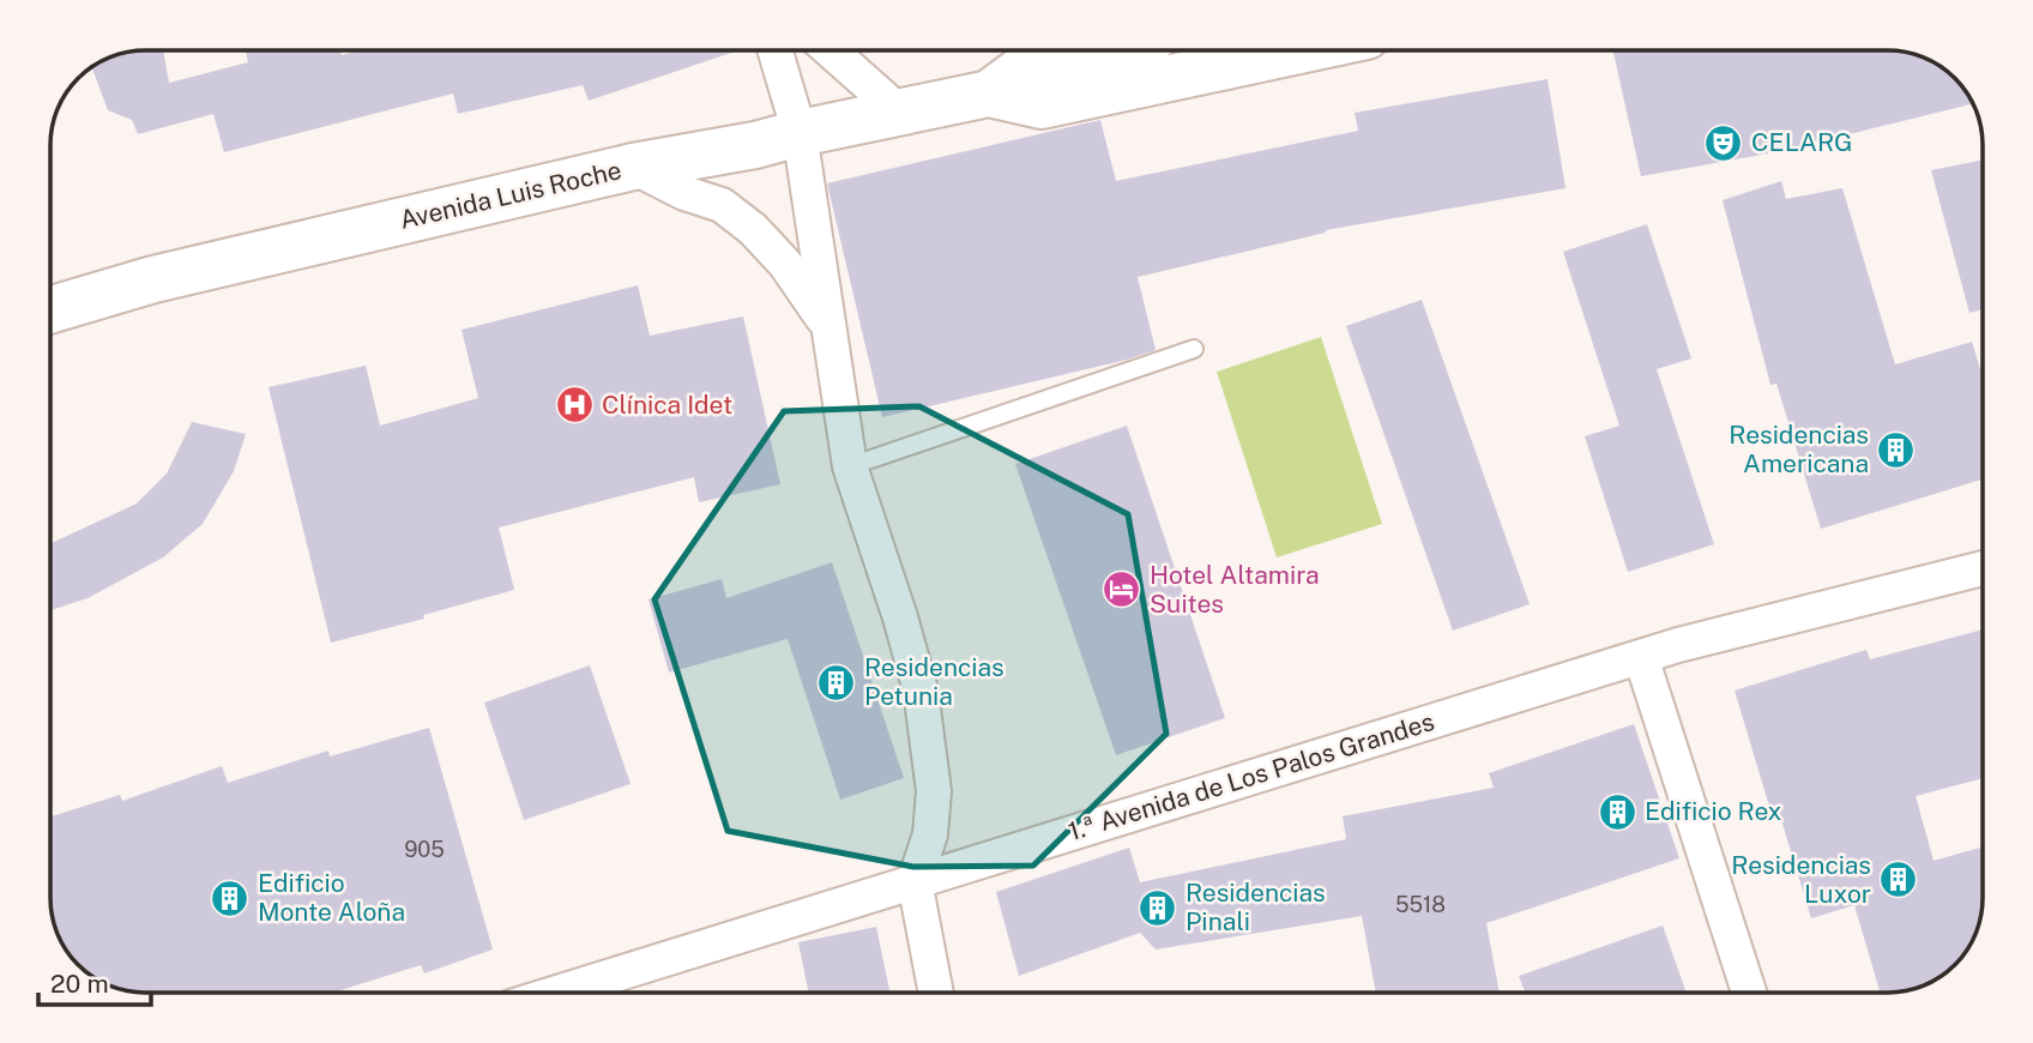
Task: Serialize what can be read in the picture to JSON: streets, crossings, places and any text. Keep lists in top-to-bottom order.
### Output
{
  "streets": {
    "main road": ["Avenida Luis Roche"],
    "street": ["1.ª Avenida de Los Palos Grandes"]
  },
  "places": {
    "theatre": ["CELARG"],
    "hospital": ["Clínica Idet"],
    "building": [
      "Residencias Americana",
      "Residencias Petunia",
      "Edificio Rex",
      "Residencias Luxor",
      "Edificio Monte Aloña",
      "Residencias Pinali"
    ],
    "hotel": ["Hotel Altamira Suites"]
  },
  "house_numbers": ["905", "5518"],
  "scale_bar": "20 m"
}
